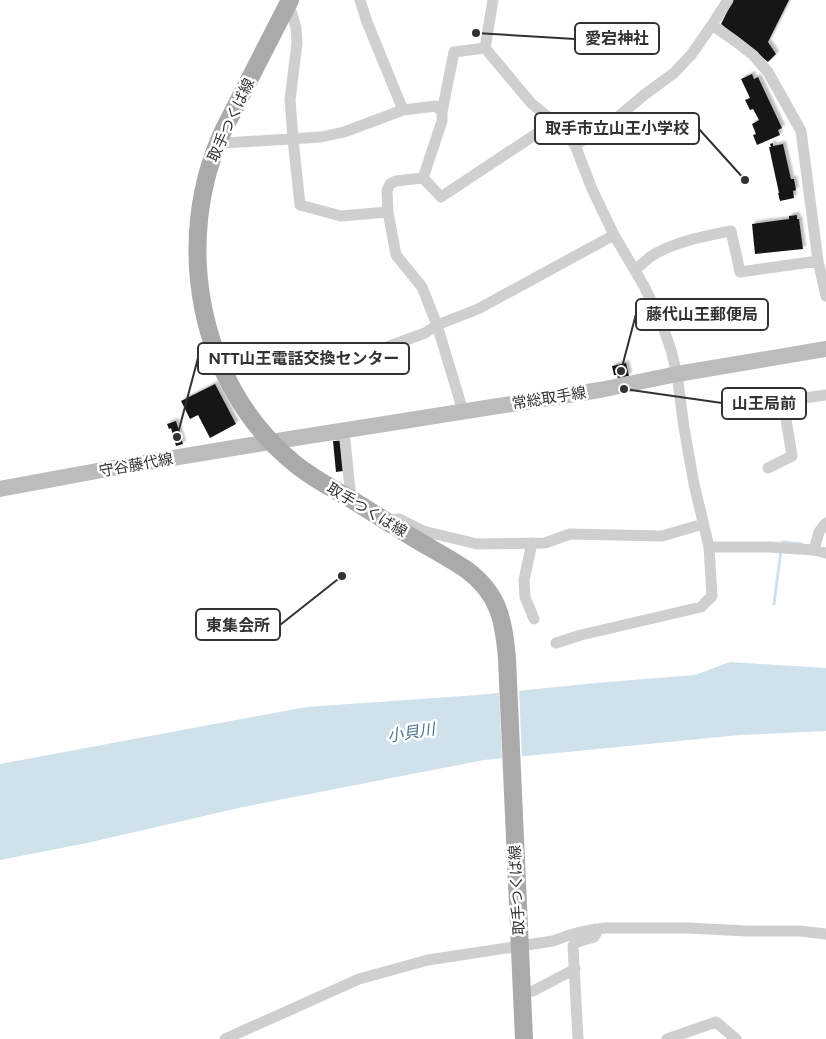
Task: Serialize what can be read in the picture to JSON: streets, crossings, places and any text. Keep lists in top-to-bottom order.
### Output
{
  "streets": {
    "main road": ["取手つくば線", "常総取手線", "守谷藤代線"]
  },
  "crossings": [
    ["取手つくば線", "常総取手線"],
    ["取手つくば線", "守谷藤代線"],
    ["常総取手線", "守谷藤代線"]
  ],
  "water": ["小貝川"],
  "places": [
    "愛宕神社",
    "取手市立山王小学校",
    "藤代山王郵便局",
    "山王局前",
    "NTT山王電話交換センター",
    "東集会所"
  ]
}
